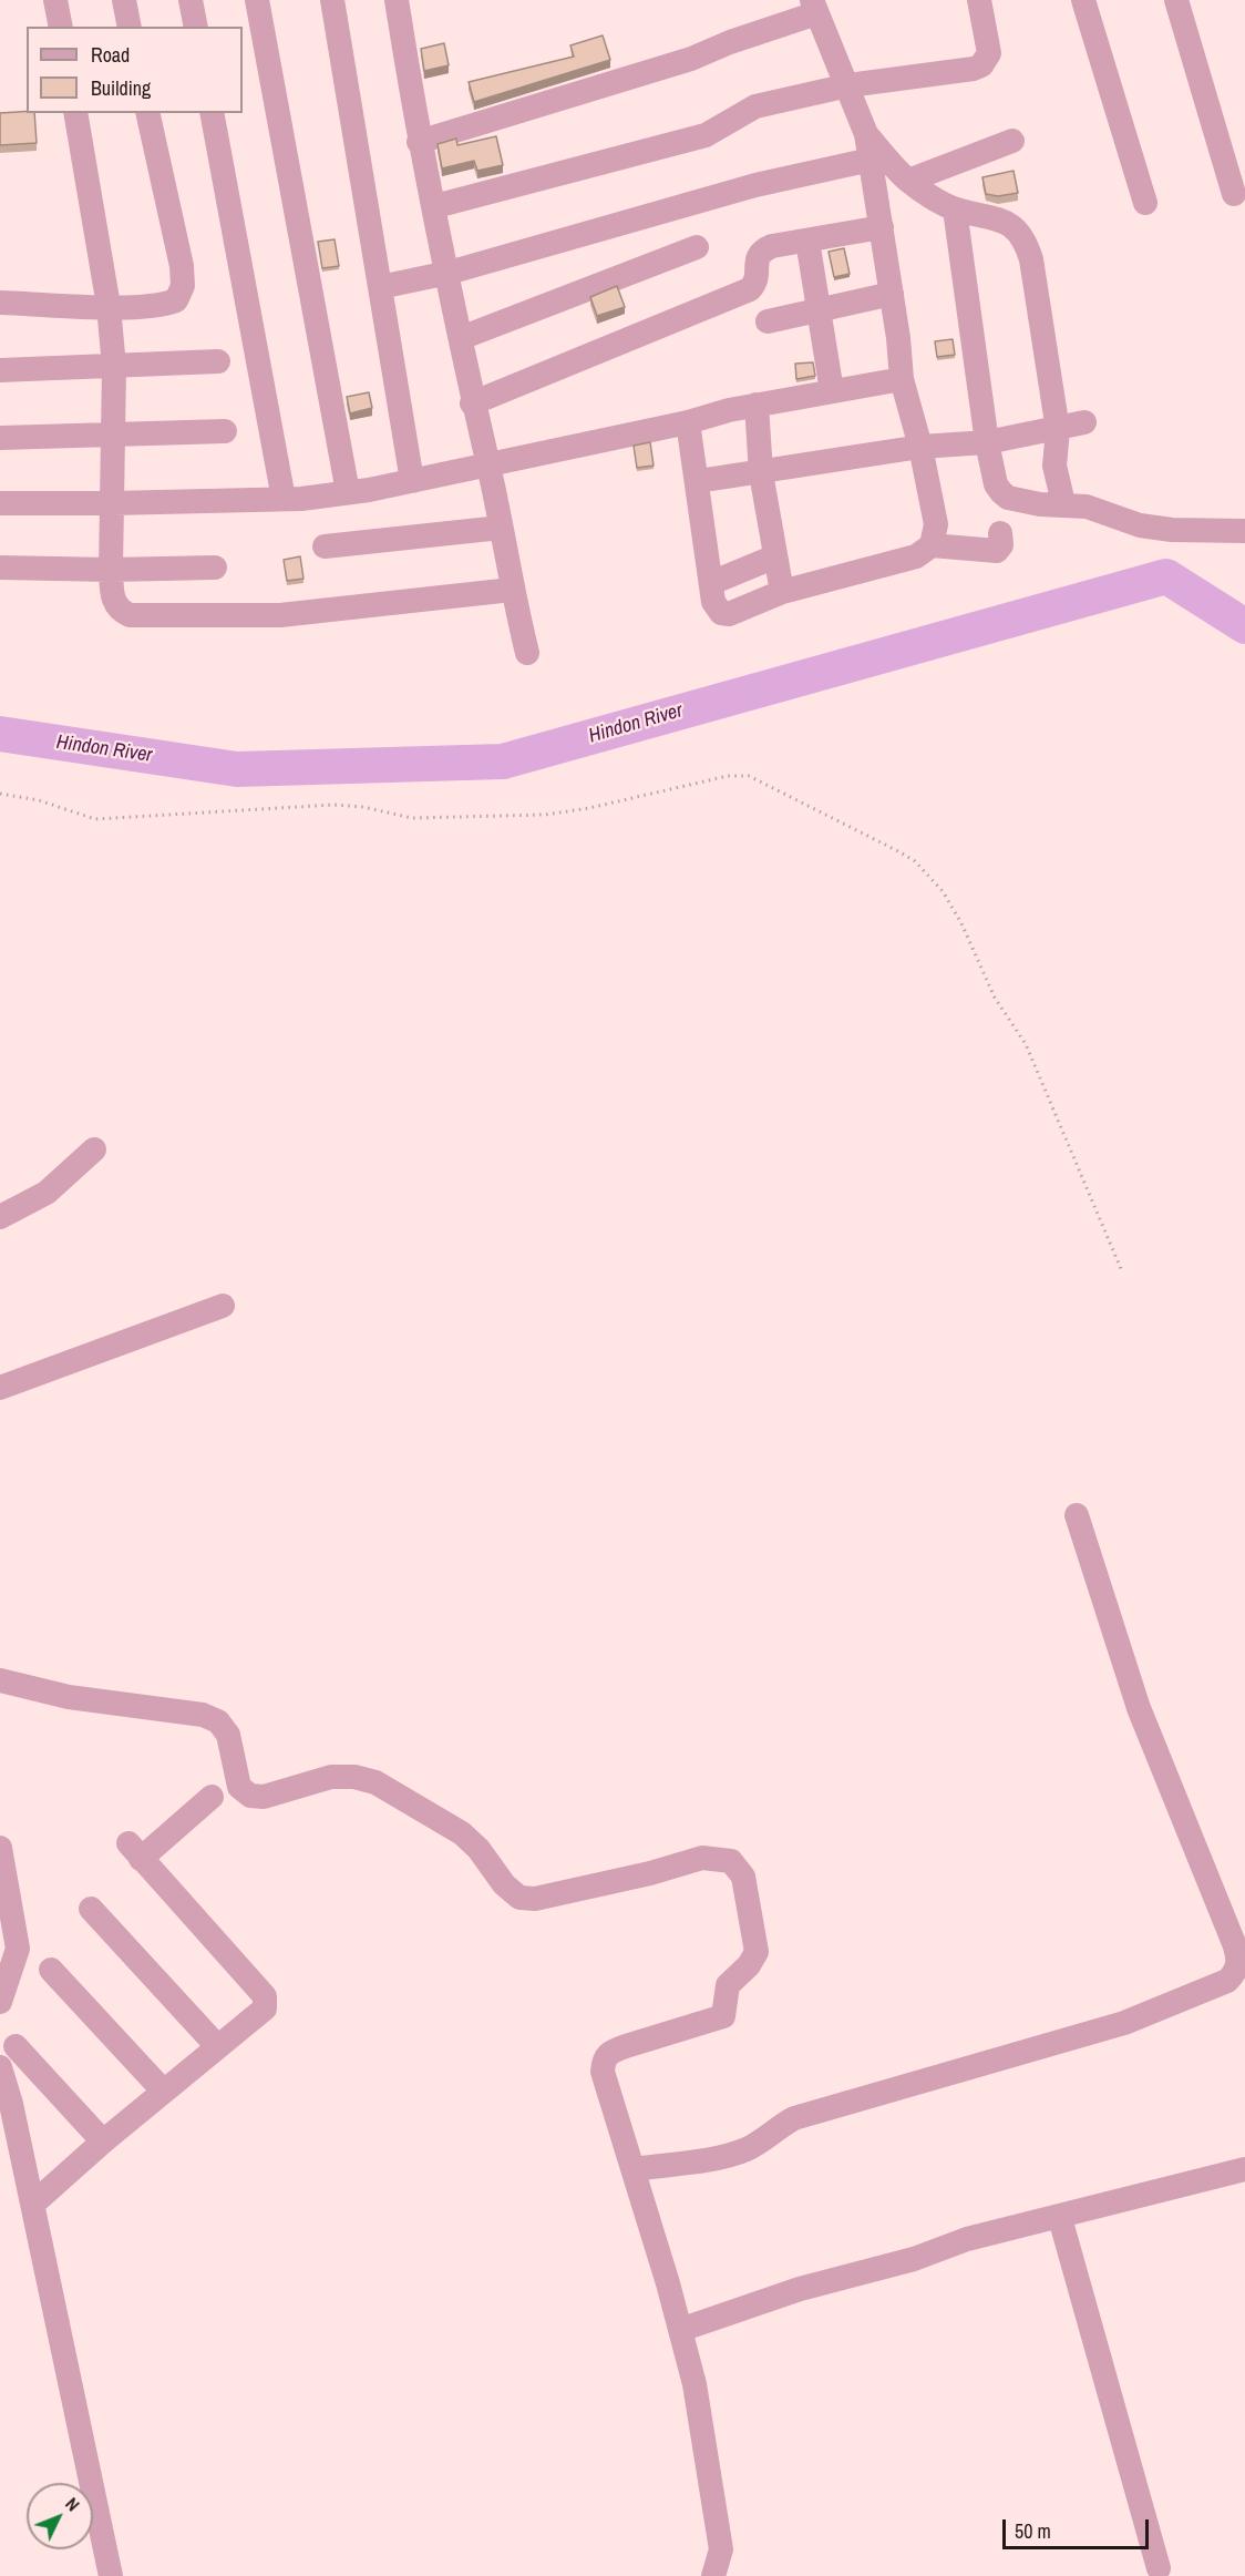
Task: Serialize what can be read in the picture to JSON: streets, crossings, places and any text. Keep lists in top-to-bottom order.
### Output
{
  "water": ["Hindon River"],
  "legend": ["Road", "Building"],
  "scale_bar": "50 m",
  "north": "top right"
}
